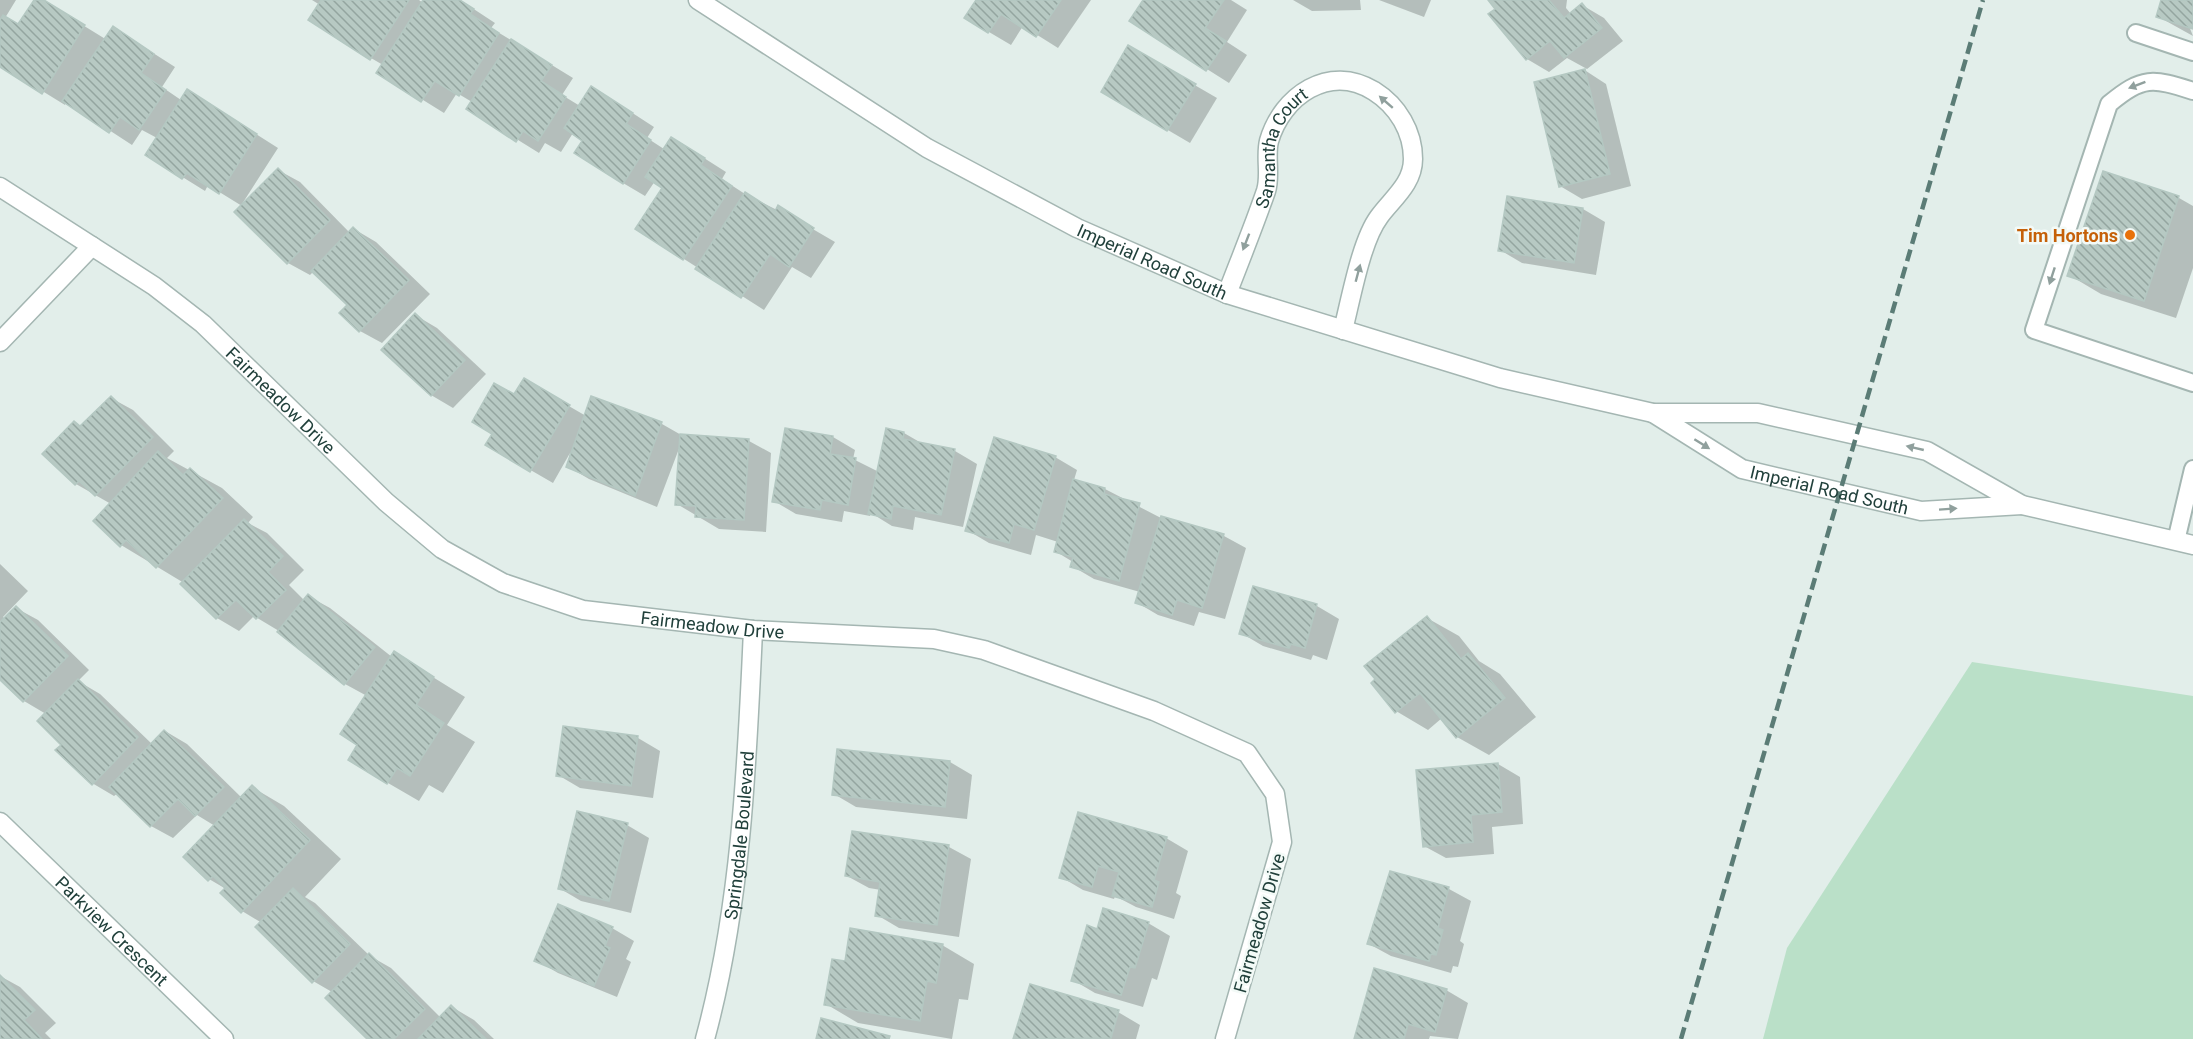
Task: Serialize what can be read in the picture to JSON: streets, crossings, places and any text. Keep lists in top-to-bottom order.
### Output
{
  "streets": {
    "street": [
      "Samantha Court",
      "Imperial Road South",
      "Fairmeadow Drive",
      "Springdale Boulevard",
      "Parkview Crescent"
    ]
  },
  "crossings": [
    ["Samantha Court", "Imperial Road South"],
    ["Fairmeadow Drive", "Springdale Boulevard"]
  ],
  "places": ["Tim Hortons"]
}
